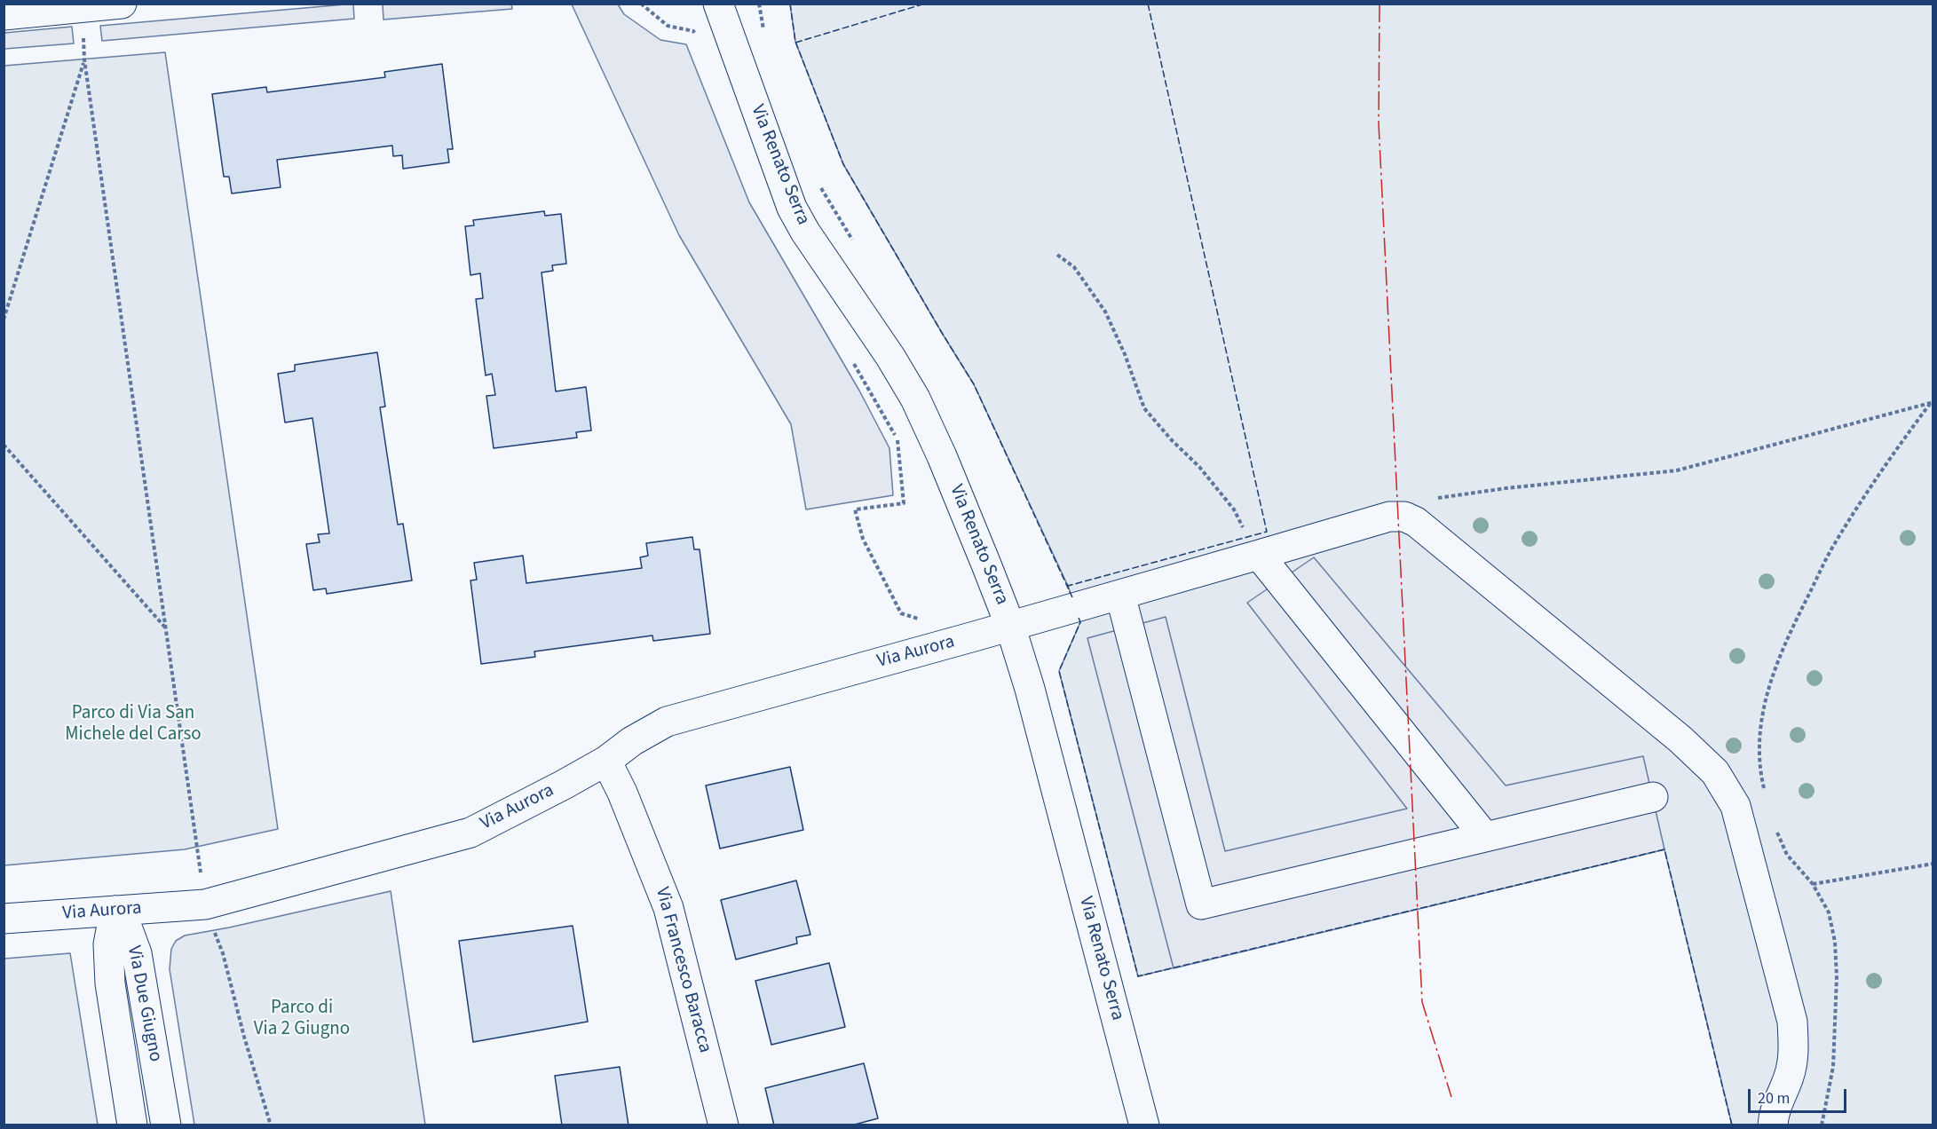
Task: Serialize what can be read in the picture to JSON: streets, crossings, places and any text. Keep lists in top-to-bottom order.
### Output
{
  "streets": {
    "street": [
      "Via Renato Serra",
      "Via Aurora",
      "Via Francesco Baracca",
      "Via Due Giugno"
    ]
  },
  "crossings": [
    ["Via Renato Serra", "Via Aurora"],
    ["Via Aurora", "Via Francesco Baracca"],
    ["Via Aurora", "Via Due Giugno"]
  ],
  "parks": ["Parco di Via San Michele del Carso", "Parco di Via 2 Giugno"],
  "scale_bar": "20 m"
}
